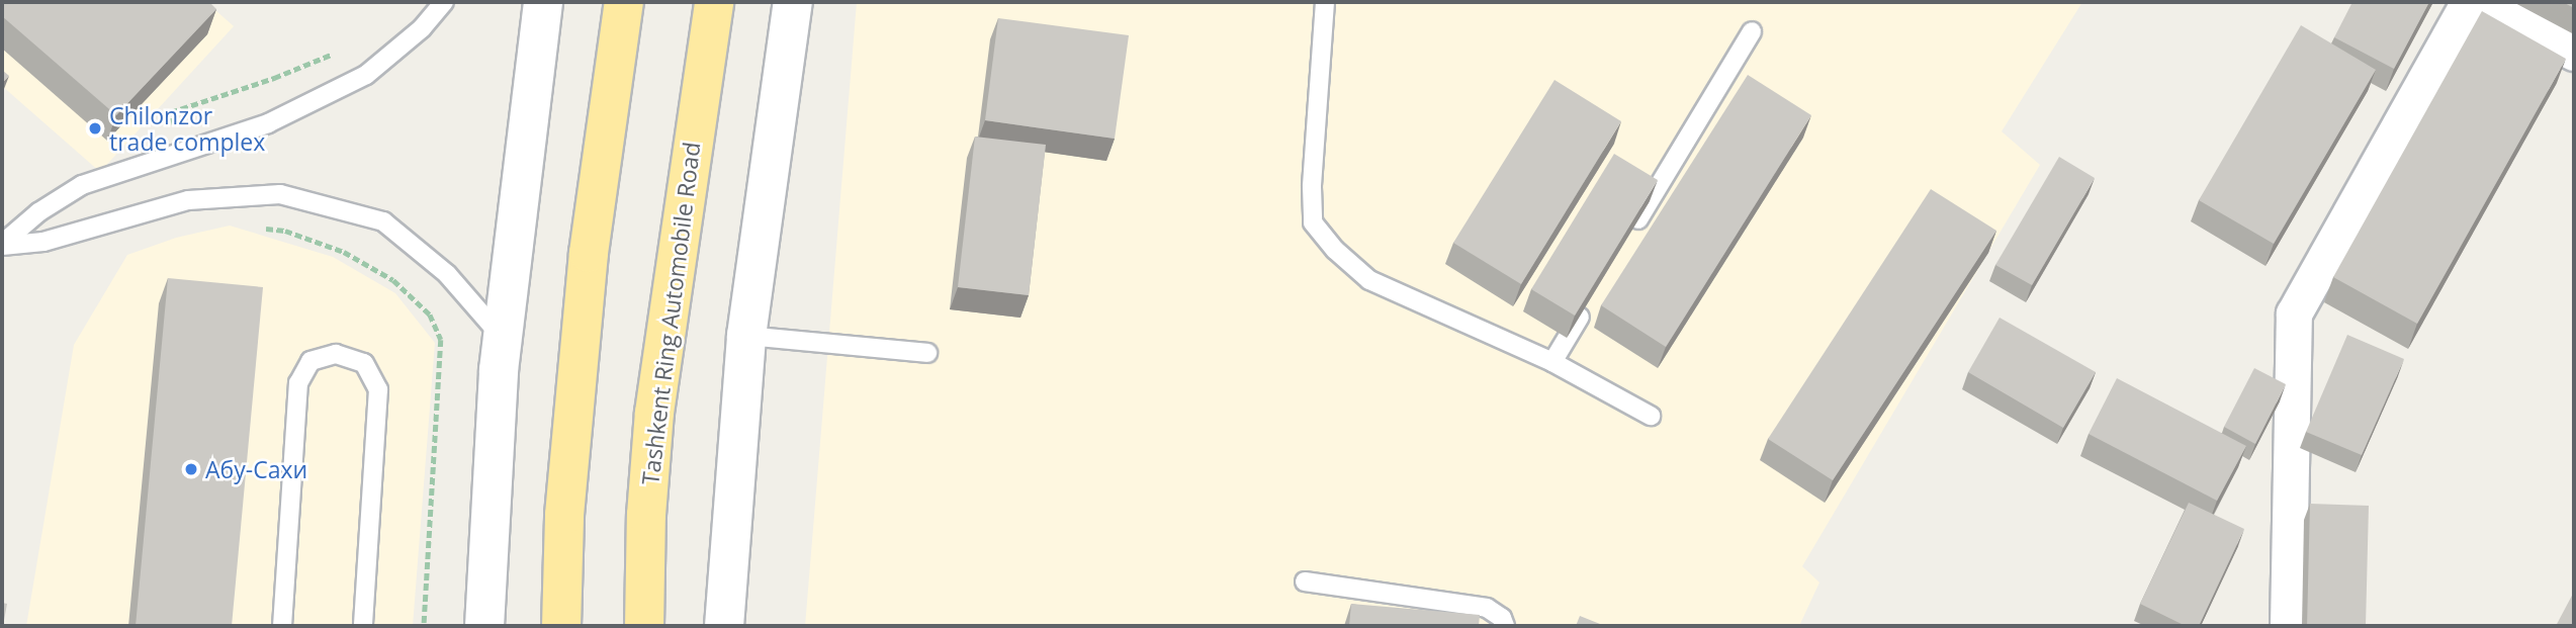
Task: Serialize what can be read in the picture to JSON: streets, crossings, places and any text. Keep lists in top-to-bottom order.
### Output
{
  "streets": {
    "highway": ["Tashkent Ring Automobile Road"]
  },
  "places": ["Chilonzor trade complex", "Абу-Сахи"]
}
